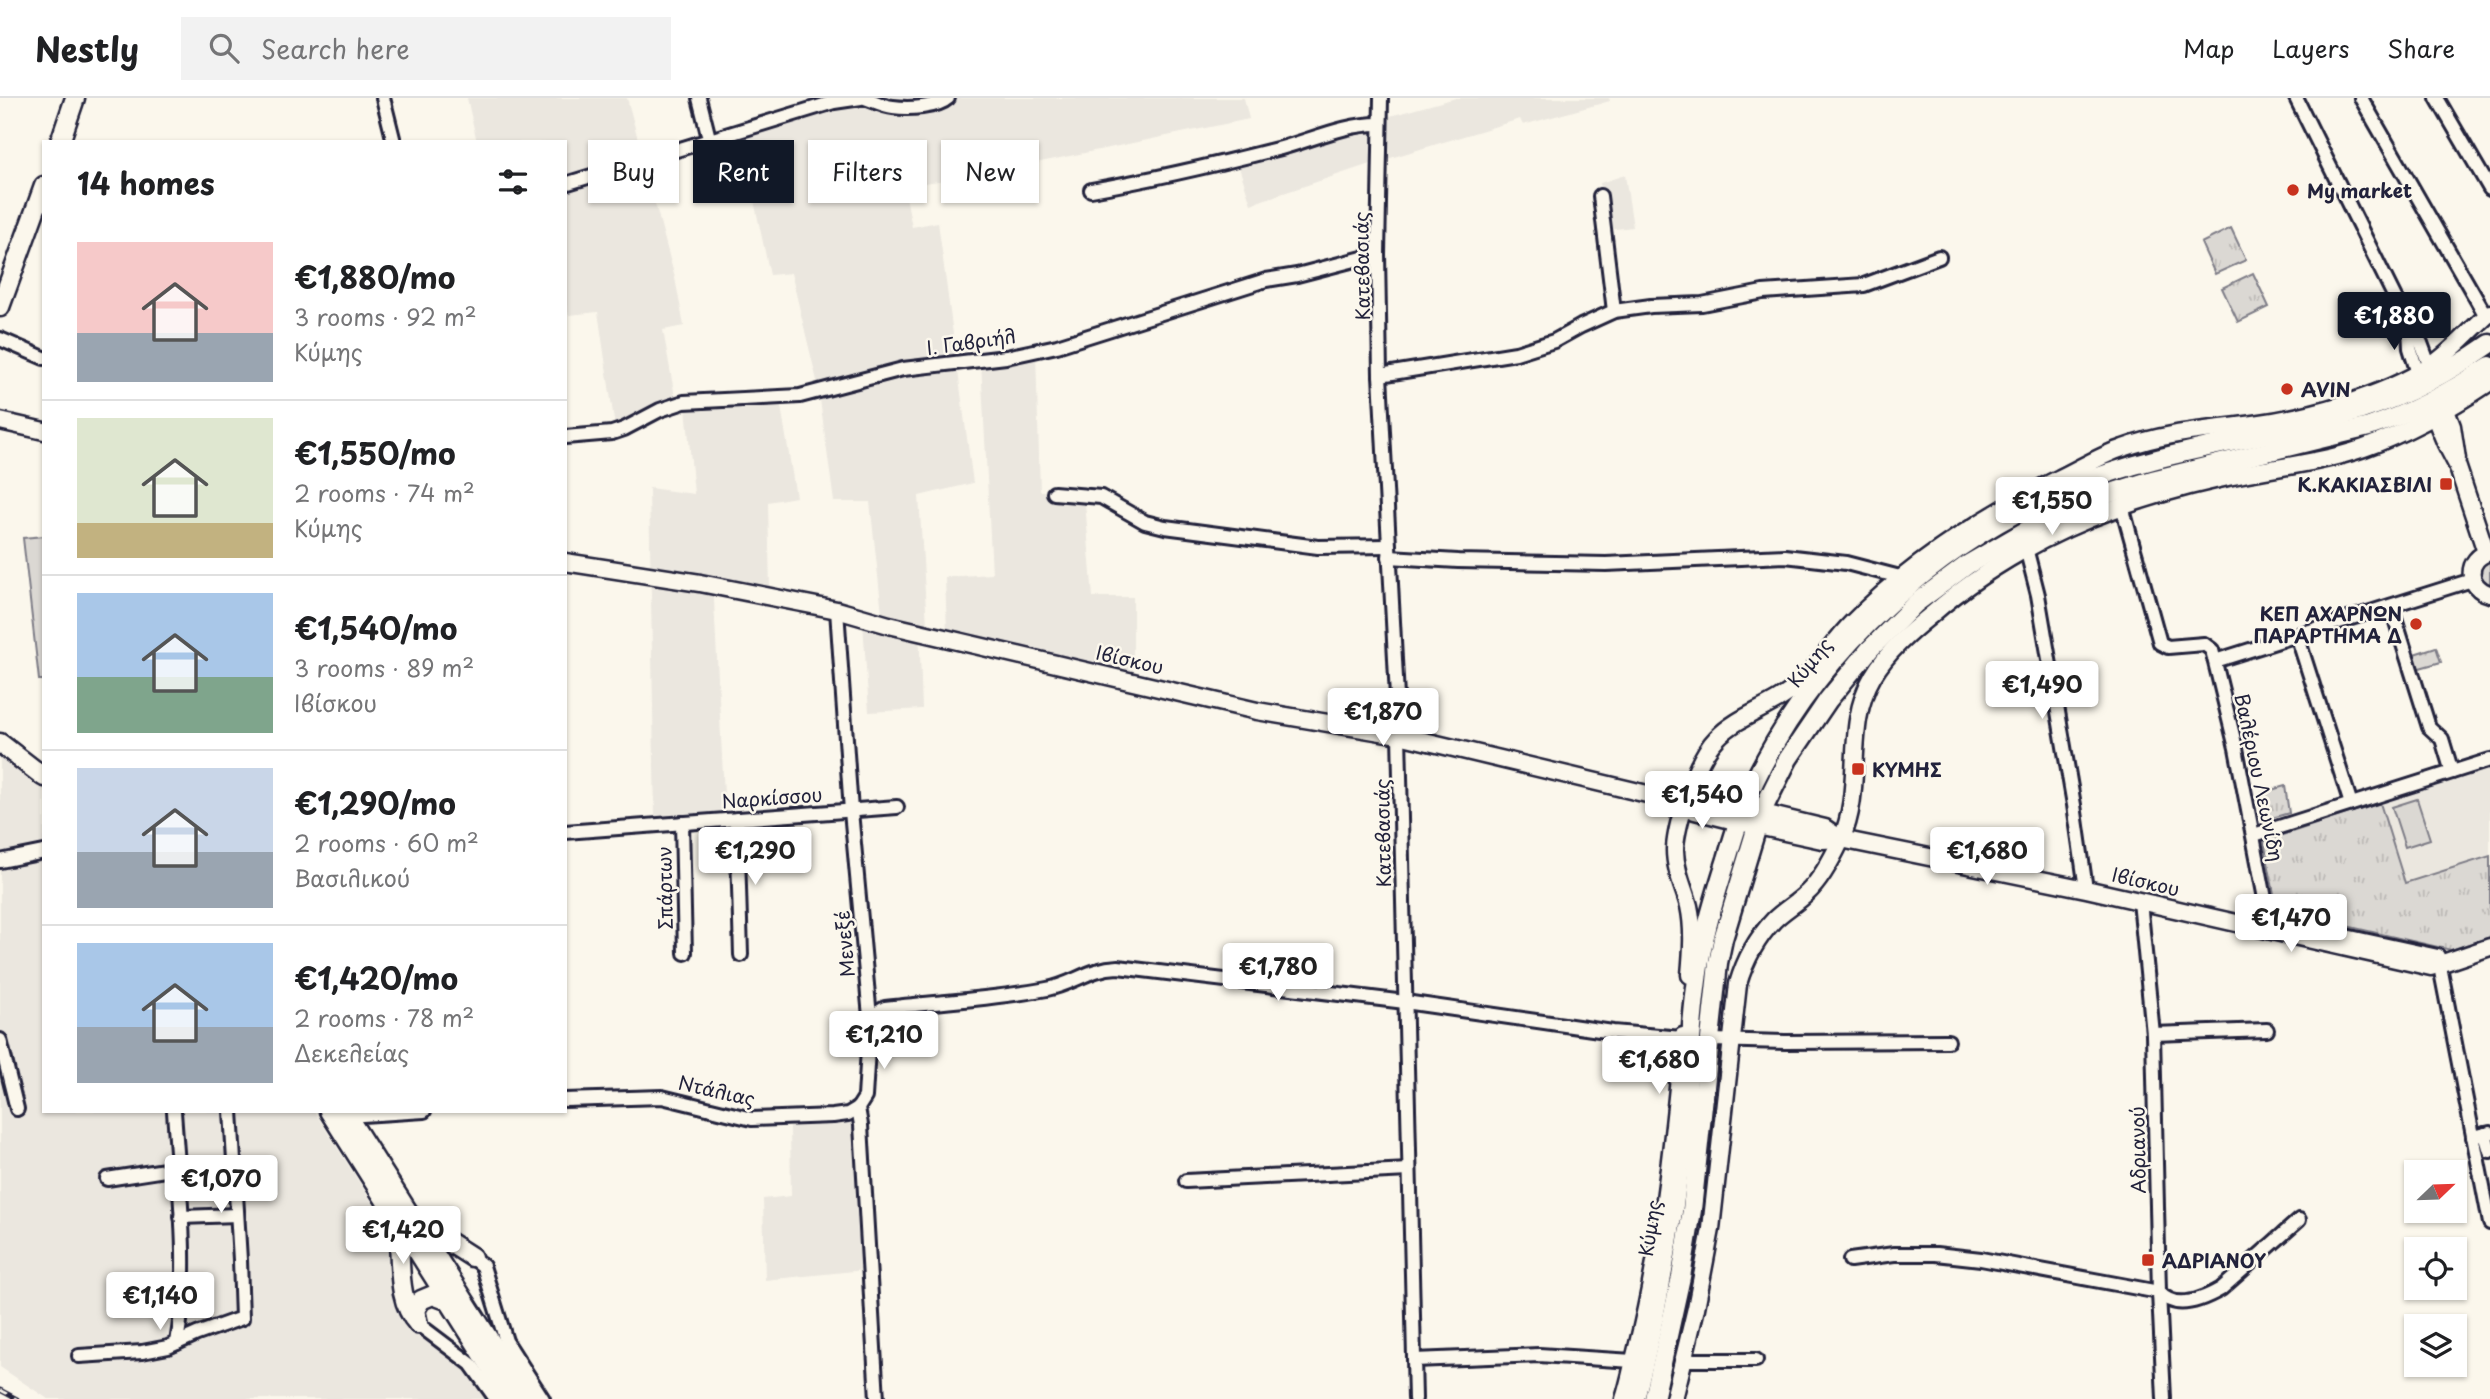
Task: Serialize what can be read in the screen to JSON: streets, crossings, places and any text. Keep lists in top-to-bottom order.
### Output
{
  "streets": {
    "main road": ["Κύμης"],
    "street": [
      "Κατεβασιάς",
      "Ι. Γαβριήλ",
      "Ιβίσκου",
      "Βαλέριου Λεωνίδη",
      "Ναρκίσσου",
      "Σπάρτων",
      "Μενεξέ",
      "Ντάλιας",
      "Αδριανού"
    ]
  },
  "crossings": [
    ["Κατεβασιάς", "Ι. Γαβριήλ"],
    ["Κατεβασιάς", "Ιβίσκου"],
    ["Ιβίσκου", "Κύμης"],
    ["Ιβίσκου", "Βαλέριου Λεωνίδη"],
    ["Ιβίσκου", "Μενεξέ"],
    ["Ιβίσκου", "Αδριανού"],
    ["Ναρκίσσου", "Σπάρτων"],
    ["Ναρκίσσου", "Μενεξέ"],
    ["Μενεξέ", "Ντάλιας"]
  ],
  "places": {
    "other": ["My market", "AVIN", "ΚΕΠ ΑΧΑΡΝΩΝ ΠΑΡΑΡΤΗΜΑ Δ"],
    "transit": ["Κ.ΚΑΚΙΑΣΒΙΛΙ", "ΚΥΜΗΣ", "ΑΔΡΙΑΝΟΥ"]
  },
  "north": "top right",
  "page": {
    "header": "Nestly",
    "search": "Search here",
    "nav": ["Map", "Layers", "Share"],
    "chip": [
      "Buy",
      "Rent",
      "Filters",
      "New"
    ],
    "heading": "14 homes",
    "list": [
      {
        "name": "€1,880/mo",
        "note": "3 rooms · 92 m² · Κύμης"
      },
      {
        "name": "€1,550/mo",
        "note": "2 rooms · 74 m² · Κύμης"
      },
      {
        "name": "€1,540/mo",
        "note": "3 rooms · 89 m² · Ιβίσκου"
      },
      {
        "name": "€1,290/mo",
        "note": "2 rooms · 60 m² · Βασιλικού"
      },
      {
        "name": "€1,420/mo",
        "note": "2 rooms · 78 m² · Δεκελείας"
      }
    ],
    "price": [
      "€1,880",
      "€1,550",
      "€1,490",
      "€1,870",
      "€1,540",
      "€1,290",
      "€1,680",
      "€1,470",
      "€1,780",
      "€1,210",
      "€1,680",
      "€1,070",
      "€1,420",
      "€1,140"
    ]
  }
}
